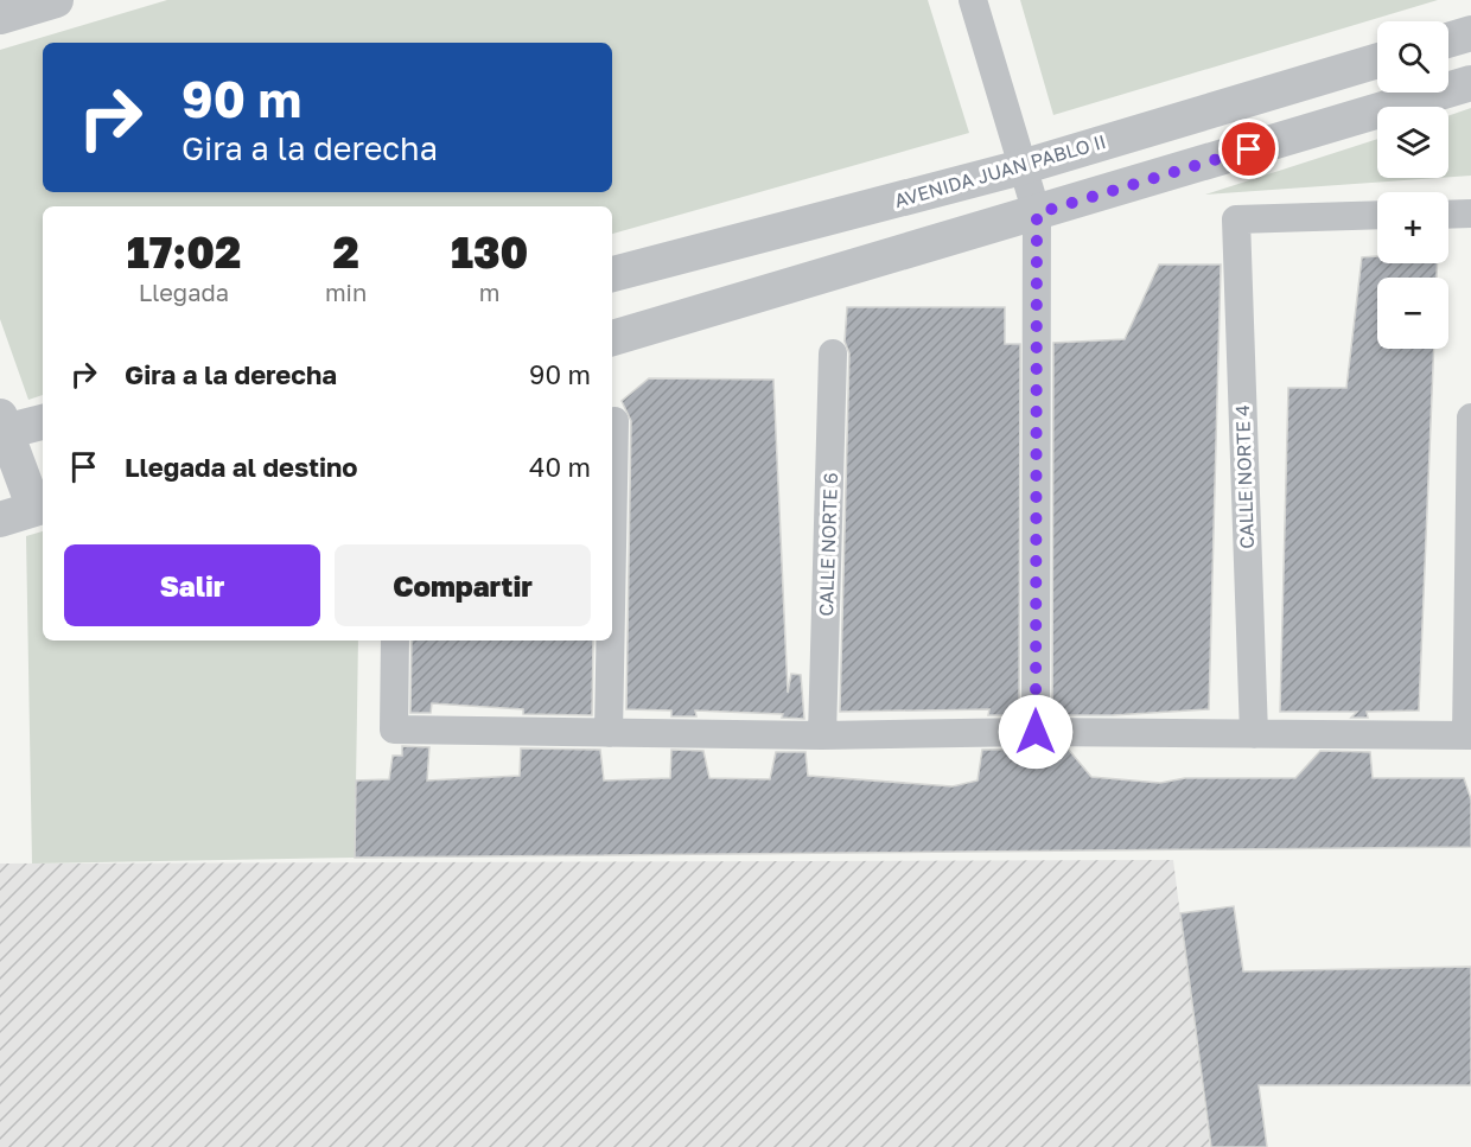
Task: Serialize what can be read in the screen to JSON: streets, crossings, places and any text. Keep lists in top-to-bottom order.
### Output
{
  "streets": {
    "street": ["AVENIDA JUAN PABLO II", "CALLE NORTE 4", "CALLE NORTE 6"]
  },
  "page": {
    "map_buttons": ["+", "−"],
    "turn": ["90 m", "Gira a la derecha"],
    "eta": [
      "17:02",
      "Llegada",
      "2",
      "min",
      "130",
      "m"
    ],
    "list": [
      {
        "name": "Gira a la derecha",
        "value": "90 m"
      },
      {
        "name": "Llegada al destino",
        "value": "40 m"
      }
    ],
    "buttons": ["Salir", "Compartir"]
  }
}
